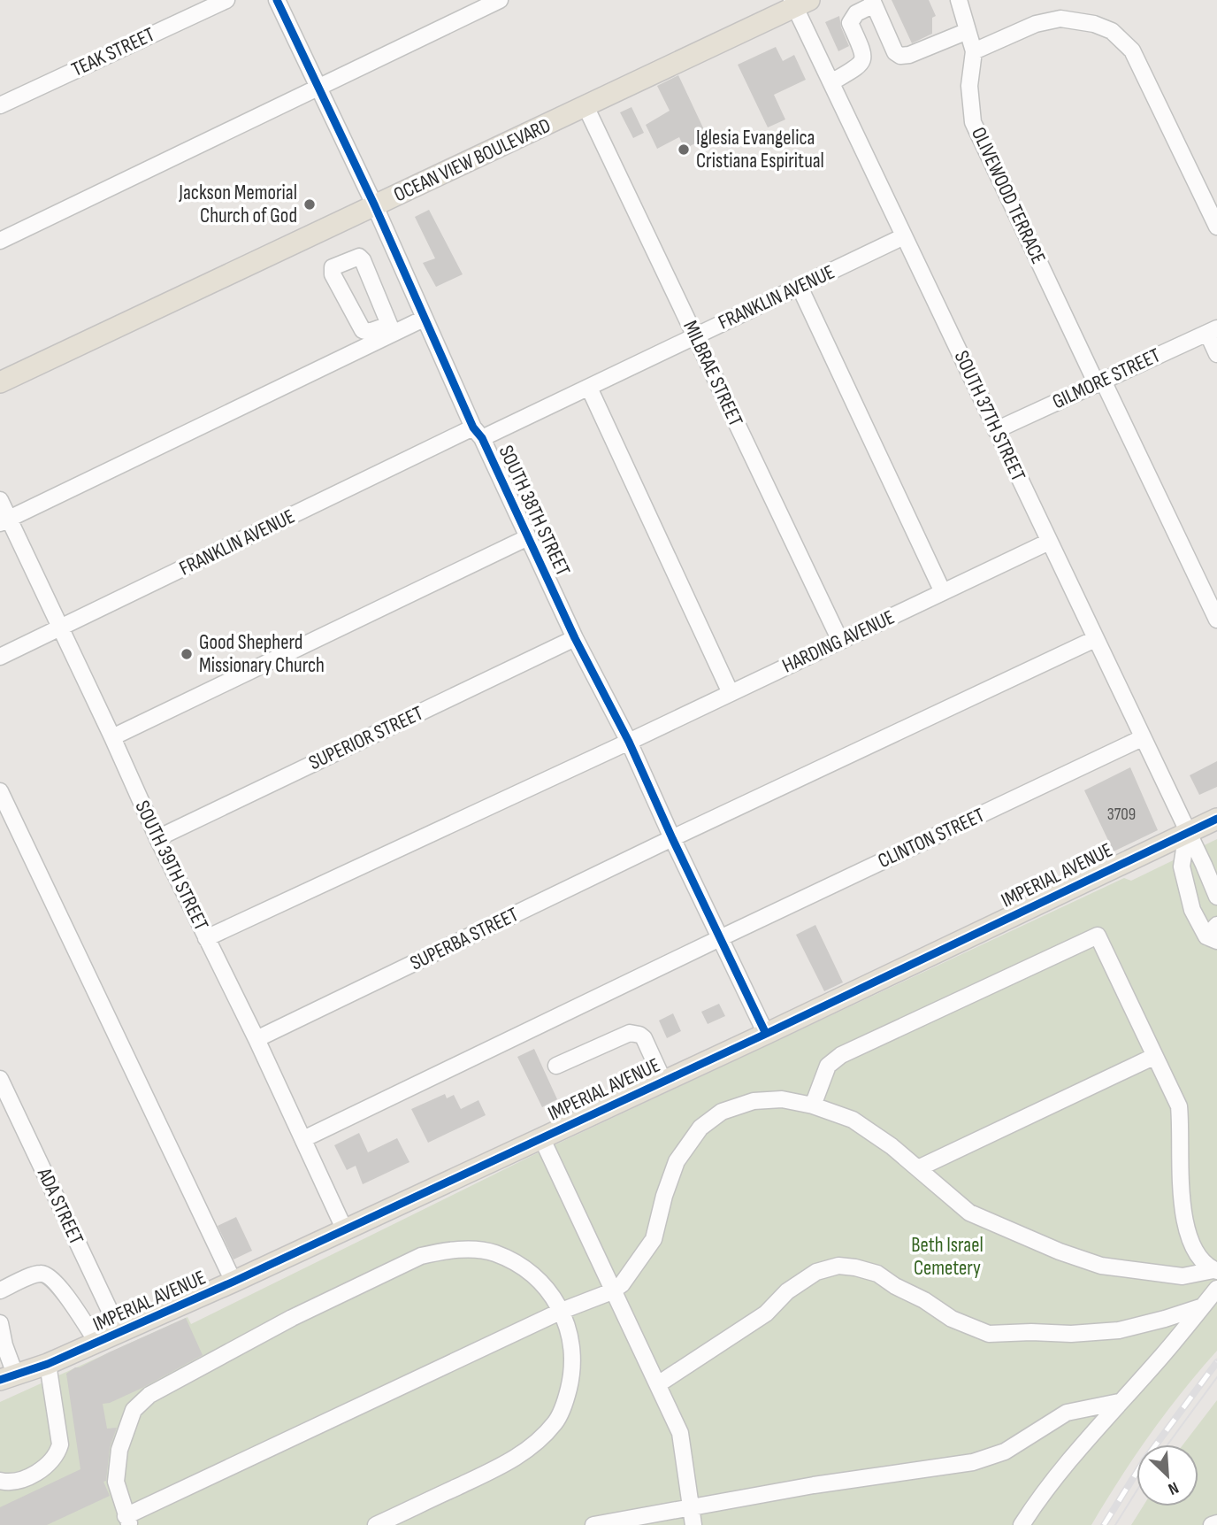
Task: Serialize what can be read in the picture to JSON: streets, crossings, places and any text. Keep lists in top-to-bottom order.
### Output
{
  "streets": {
    "main road": ["OCEAN VIEW BOULEVARD", "IMPERIAL AVENUE"],
    "street": [
      "TEAK STREET",
      "OLIVEWOOD TERRACE",
      "FRANKLIN AVENUE",
      "MILBRAE STREET",
      "GILMORE STREET",
      "SOUTH 37TH STREET",
      "SOUTH 38TH STREET",
      "HARDING AVENUE",
      "SUPERIOR STREET",
      "CLINTON STREET",
      "SOUTH 39TH STREET",
      "SUPERBA STREET",
      "ADA STREET"
    ]
  },
  "crossings": [
    ["OCEAN VIEW BOULEVARD", "MILBRAE STREET"],
    ["OCEAN VIEW BOULEVARD", "SOUTH 37TH STREET"],
    ["OCEAN VIEW BOULEVARD", "SOUTH 38TH STREET"],
    ["OLIVEWOOD TERRACE", "GILMORE STREET"],
    ["FRANKLIN AVENUE", "MILBRAE STREET"],
    ["FRANKLIN AVENUE", "SOUTH 37TH STREET"],
    ["FRANKLIN AVENUE", "SOUTH 38TH STREET"],
    ["FRANKLIN AVENUE", "SOUTH 39TH STREET"],
    ["MILBRAE STREET", "HARDING AVENUE"],
    ["GILMORE STREET", "SOUTH 37TH STREET"],
    ["SOUTH 37TH STREET", "HARDING AVENUE"],
    ["SOUTH 37TH STREET", "CLINTON STREET"],
    ["SOUTH 37TH STREET", "IMPERIAL AVENUE"],
    ["SOUTH 37TH STREET", "SUPERBA STREET"],
    ["SOUTH 38TH STREET", "HARDING AVENUE"],
    ["SOUTH 38TH STREET", "SUPERIOR STREET"],
    ["SOUTH 38TH STREET", "CLINTON STREET"],
    ["SOUTH 38TH STREET", "IMPERIAL AVENUE"],
    ["SOUTH 38TH STREET", "SUPERBA STREET"],
    ["HARDING AVENUE", "SOUTH 39TH STREET"],
    ["SUPERIOR STREET", "SOUTH 39TH STREET"],
    ["CLINTON STREET", "SOUTH 39TH STREET"],
    ["SOUTH 39TH STREET", "IMPERIAL AVENUE"],
    ["SOUTH 39TH STREET", "SUPERBA STREET"],
    ["IMPERIAL AVENUE", "ADA STREET"]
  ],
  "parks": ["Beth Israel Cemetery"],
  "places": ["Iglesia Evangelica Cristiana Espiritual", "Jackson Memorial Church of God", "Good Shepherd Missionary Church"],
  "house_numbers": ["3709"],
  "north": "bottom right"
}
